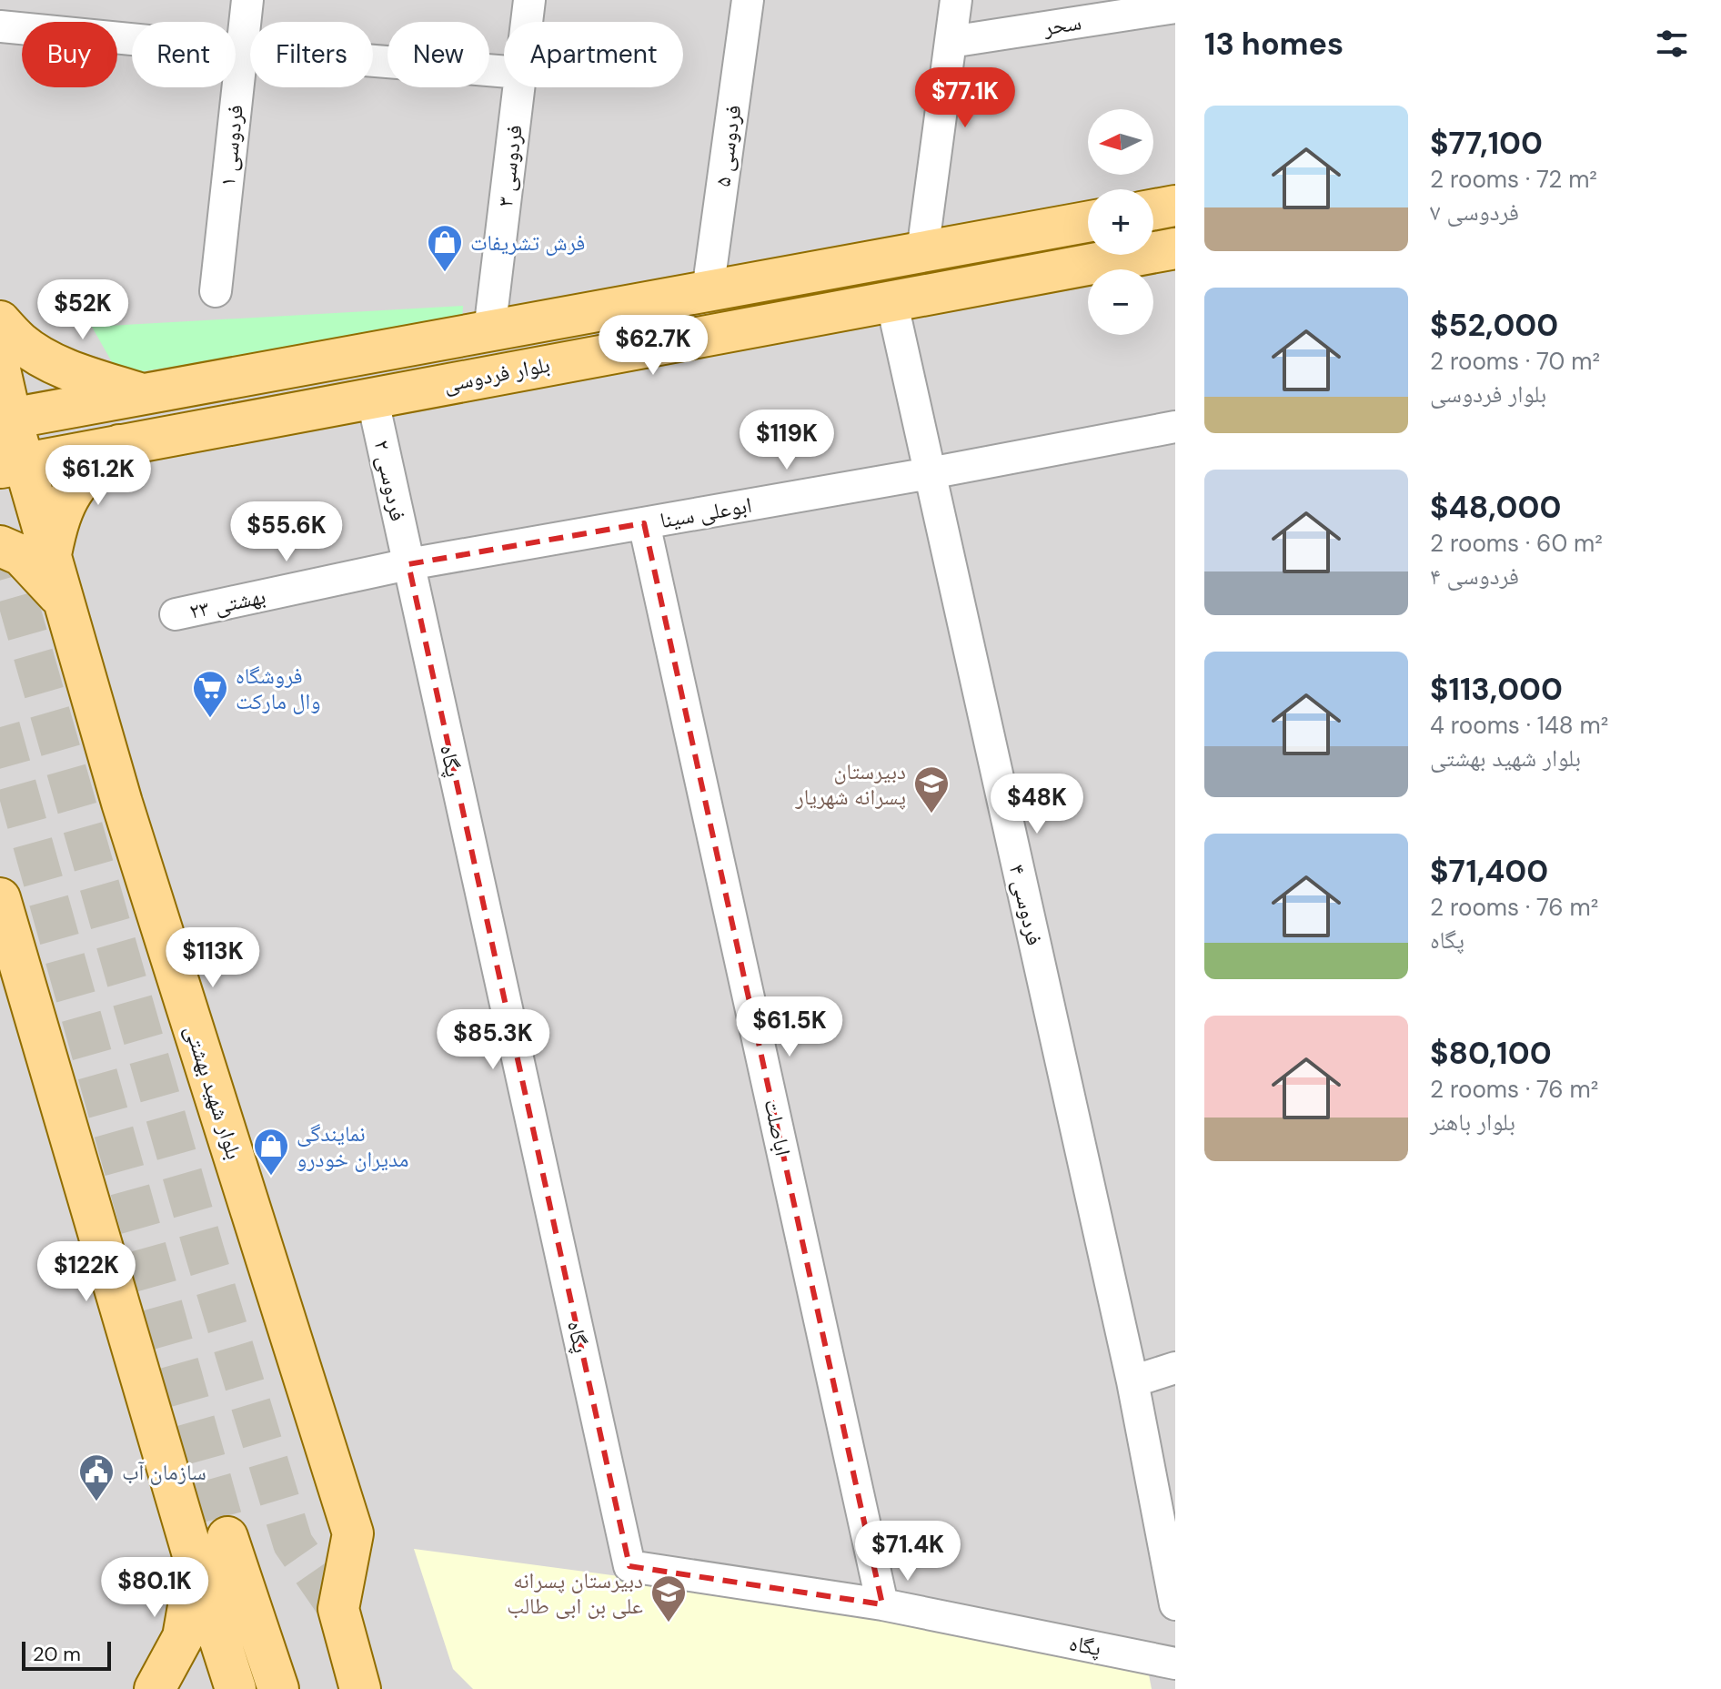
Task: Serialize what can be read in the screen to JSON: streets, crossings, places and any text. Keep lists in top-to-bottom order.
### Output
{
  "streets": {
    "main road": ["بلوار فردوسی", "بلوار شهید بهشتی"],
    "street": [
      "سحر",
      "فردوسی ۱",
      "فردوسی ۵",
      "فردوسی ۳",
      "فردوسی ۲",
      "ابوعلی سینا",
      "بهشتی ۲۳",
      "پگاه",
      "فردوسی ۴",
      "اباصلت"
    ]
  },
  "crossings": [
    ["فردوسی ۵", "بلوار فردوسی"],
    ["فردوسی ۳", "بلوار فردوسی"],
    ["بلوار فردوسی", "فردوسی ۲"],
    ["بلوار فردوسی", "فردوسی ۴"],
    ["بلوار فردوسی", "بلوار شهید بهشتی"],
    ["فردوسی ۲", "ابوعلی سینا"],
    ["فردوسی ۲", "بهشتی ۲۳"],
    ["فردوسی ۲", "پگاه"],
    ["ابوعلی سینا", "بهشتی ۲۳"],
    ["ابوعلی سینا", "پگاه"],
    ["ابوعلی سینا", "فردوسی ۴"],
    ["ابوعلی سینا", "اباصلت"],
    ["بهشتی ۲۳", "پگاه"],
    ["پگاه", "اباصلت"]
  ],
  "places": {
    "shop": ["فرش تشریفات", "نمایندگی مدیران خودرو"],
    "supermarket": ["فروشگاه وال مارکت"],
    "school or university": ["دبیرستان پسرانه شهریار", "دبیرستان پسرانه علی بن ابی طالب"],
    "public building": ["سازمان آب"]
  },
  "scale_bar": "20 m",
  "north": "left",
  "page": {
    "heading": "13 homes",
    "chip": [
      "Buy",
      "Rent",
      "Filters",
      "New",
      "Apartment"
    ],
    "price": [
      "$77.1K",
      "$52K",
      "$62.7K",
      "$119K",
      "$61.2K",
      "$55.6K",
      "$48K",
      "$113K",
      "$61.5K",
      "$85.3K",
      "$122K",
      "$71.4K",
      "$80.1K"
    ],
    "list": [
      {
        "name": "$77,100",
        "note": "2 rooms · 72 m² · فردوسی ۷"
      },
      {
        "name": "$52,000",
        "note": "2 rooms · 70 m² · بلوار فردوسی"
      },
      {
        "name": "$48,000",
        "note": "2 rooms · 60 m² · فردوسی ۴"
      },
      {
        "name": "$113,000",
        "note": "4 rooms · 148 m² · بلوار شهید بهشتی"
      },
      {
        "name": "$71,400",
        "note": "2 rooms · 76 m² · پگاه"
      },
      {
        "name": "$80,100",
        "note": "2 rooms · 76 m² · بلوار باهنر"
      }
    ],
    "map_buttons": ["+", "−"],
    "scale": "20 m"
  }
}
